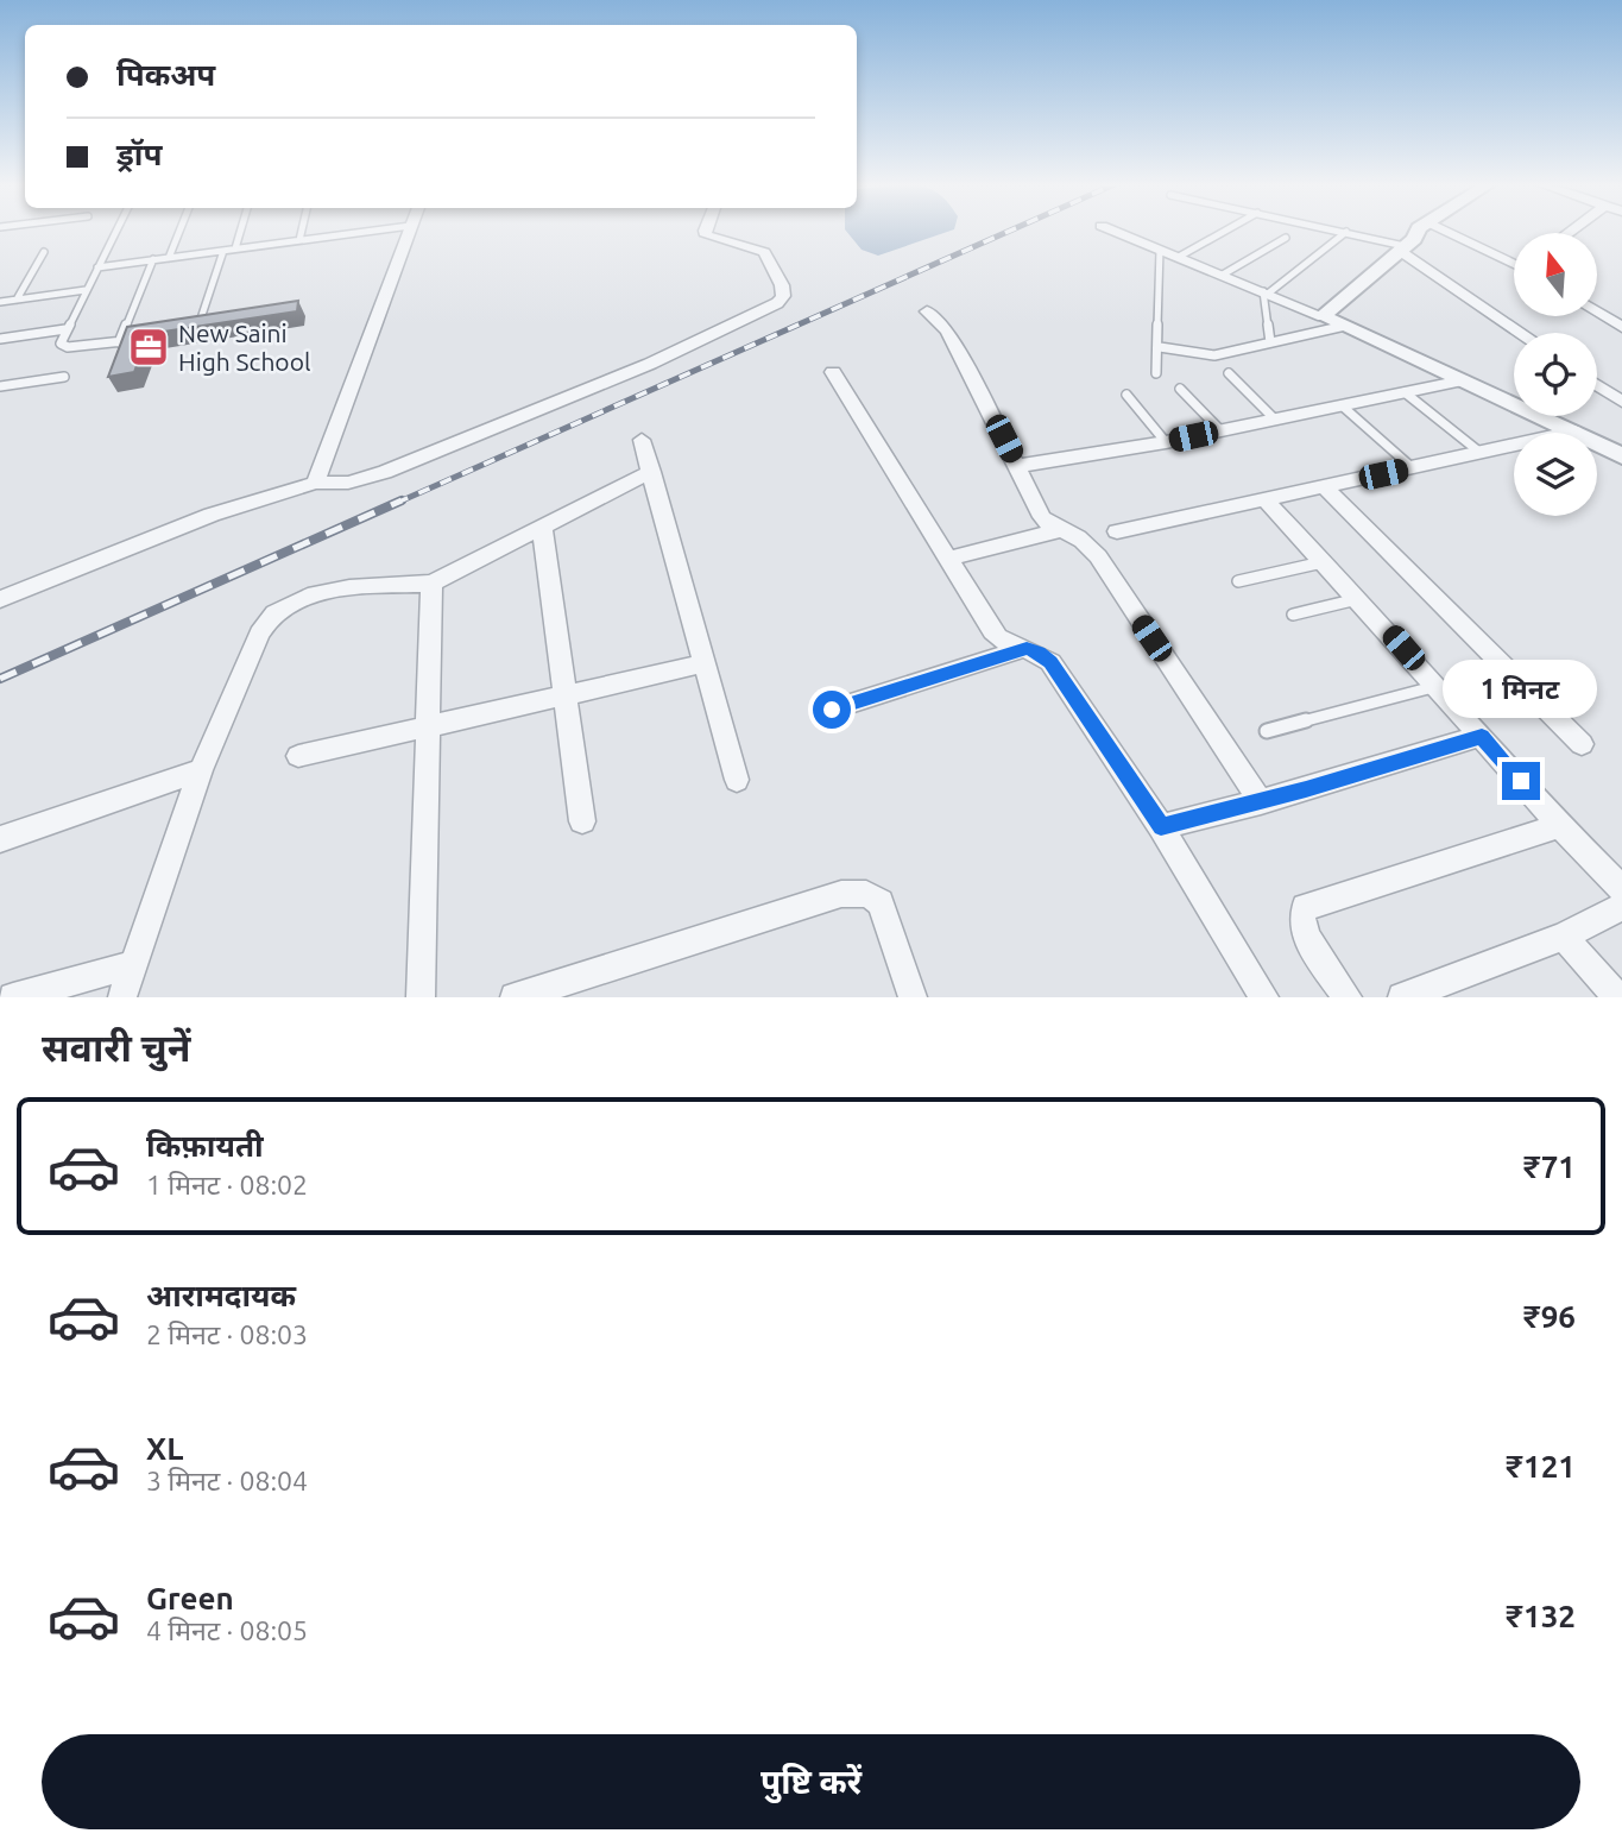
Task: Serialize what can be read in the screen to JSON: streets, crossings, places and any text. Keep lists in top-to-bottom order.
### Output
{
  "places": {
    "office": ["New Saini High School"]
  },
  "north": "top",
  "page": {
    "banner": ["पिकअप", "ड्रॉप"],
    "bubble": "1 मिनट",
    "heading": "सवारी चुनें",
    "list": [
      {
        "name": "किफ़ायती",
        "note": "1 मिनट · 08:02",
        "value": "₹71"
      },
      {
        "name": "आरामदायक",
        "note": "2 मिनट · 08:03",
        "value": "₹96"
      },
      {
        "name": "XL",
        "note": "3 मिनट · 08:04",
        "value": "₹121"
      },
      {
        "name": "Green",
        "note": "4 मिनट · 08:05",
        "value": "₹132"
      }
    ],
    "buttons": "पुष्टि करें"
  }
}
